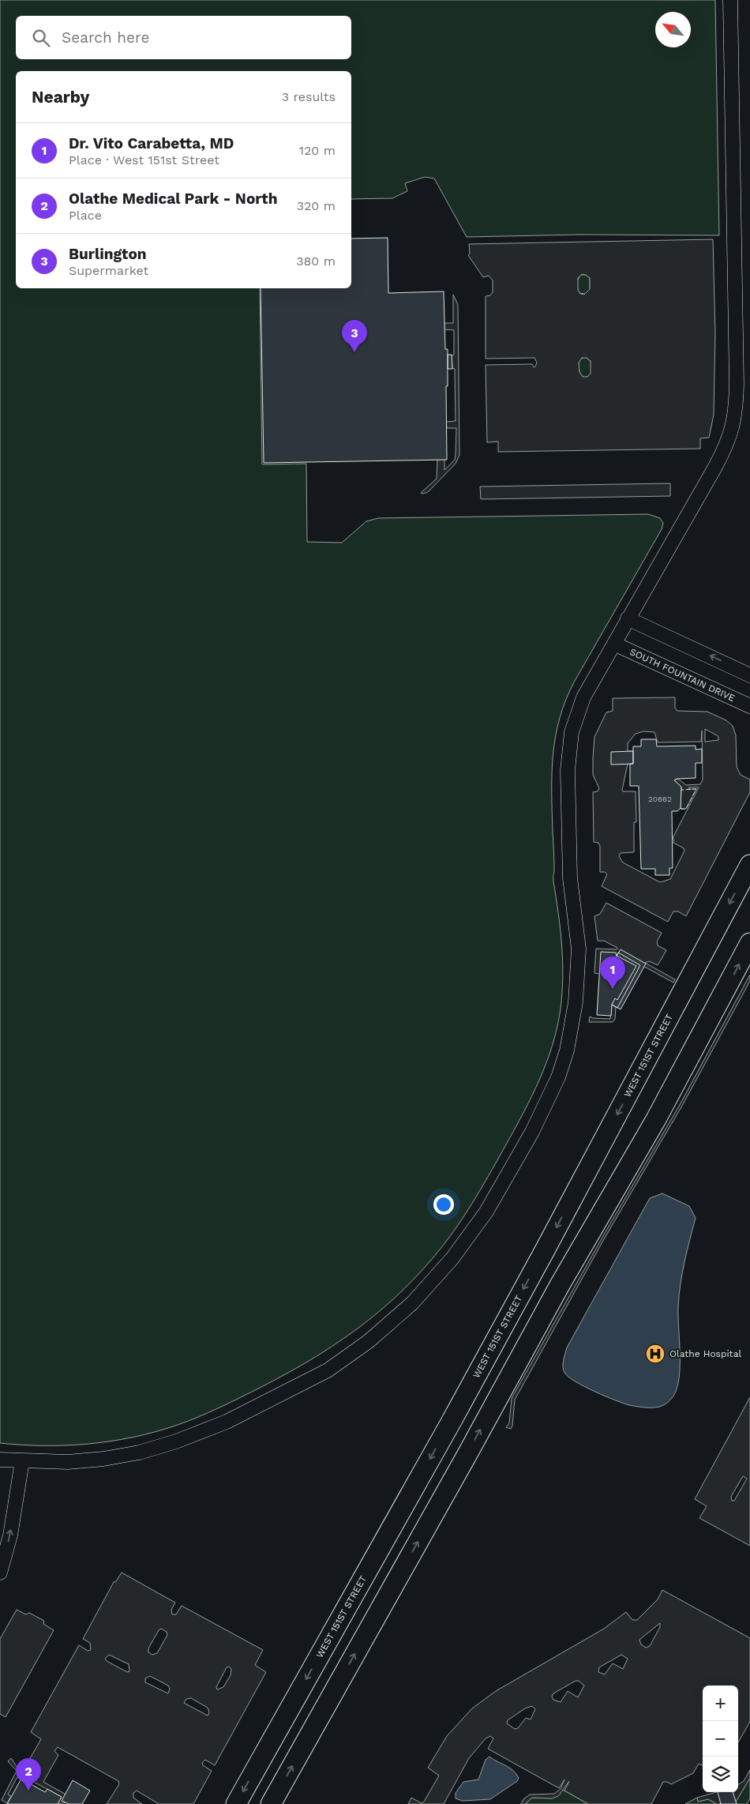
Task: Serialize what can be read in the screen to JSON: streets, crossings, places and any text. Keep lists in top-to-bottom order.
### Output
{
  "streets": {
    "main road": ["WEST 151ST STREET"],
    "street": ["SOUTH FOUNTAIN DRIVE"]
  },
  "places": {
    "hospital": ["Olathe Hospital"]
  },
  "house_numbers": ["20662"],
  "north": "top left",
  "page": {
    "search": "Search here",
    "heading": ["Nearby", "3 results"],
    "list": [
      {
        "mark": "1",
        "name": "Dr. Vito Carabetta, MD",
        "note": "Place · West 151st Street",
        "value": "120 m"
      },
      {
        "mark": "2",
        "name": "Olathe Medical Park - North",
        "note": "Place",
        "value": "320 m"
      },
      {
        "mark": "3",
        "name": "Burlington",
        "note": "Supermarket",
        "value": "380 m"
      }
    ],
    "pins": ["3", "1", "2"],
    "map_buttons": ["+", "−"]
  }
}
